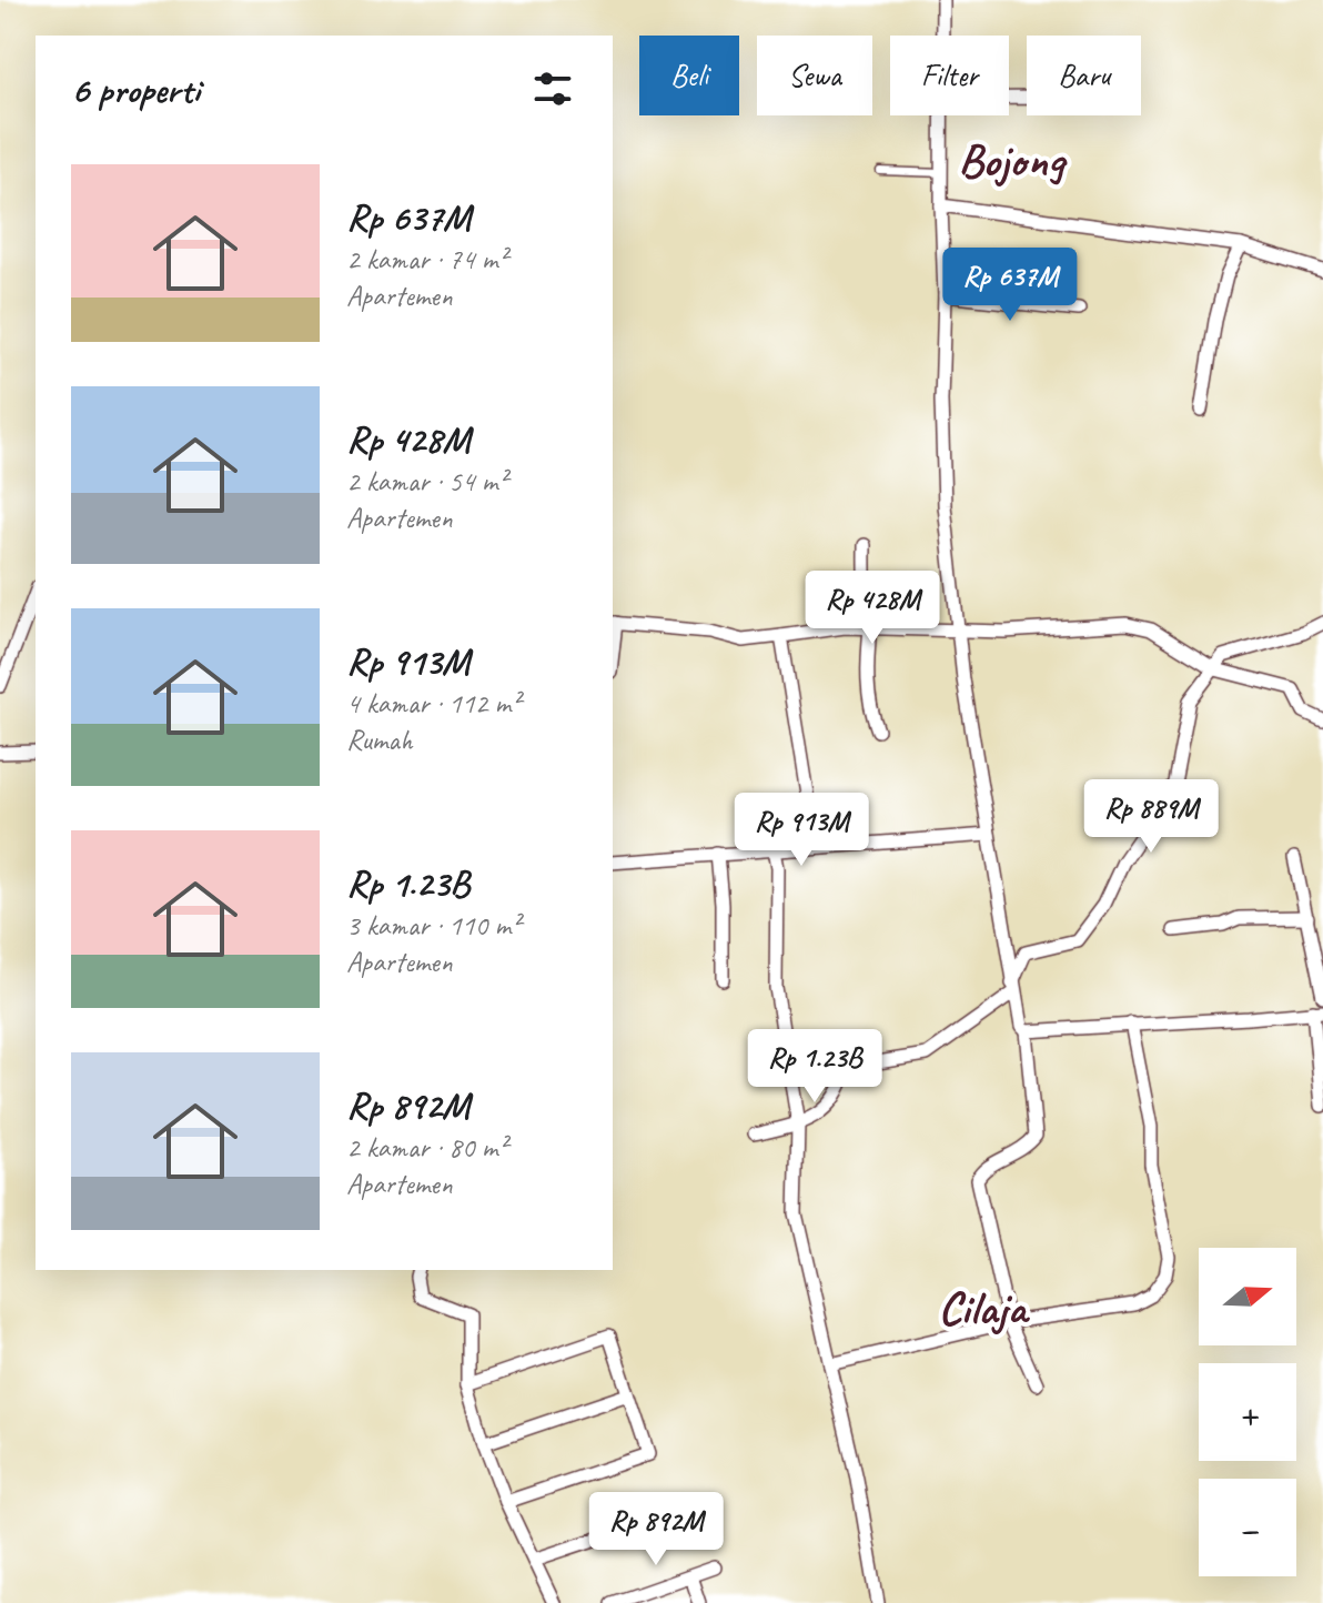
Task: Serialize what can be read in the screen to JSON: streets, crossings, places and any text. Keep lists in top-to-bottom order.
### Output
{
  "districts": ["Bojong", "Cilaja"],
  "north": "right",
  "page": {
    "chip": [
      "Beli",
      "Sewa",
      "Filter",
      "Baru"
    ],
    "heading": "6 properti",
    "list": [
      {
        "name": "Rp 637M",
        "note": "2 kamar · 74 m² · Apartemen"
      },
      {
        "name": "Rp 428M",
        "note": "2 kamar · 54 m² · Apartemen"
      },
      {
        "name": "Rp 913M",
        "note": "4 kamar · 112 m² · Rumah"
      },
      {
        "name": "Rp 1.23B",
        "note": "3 kamar · 110 m² · Apartemen"
      },
      {
        "name": "Rp 892M",
        "note": "2 kamar · 80 m² · Apartemen"
      }
    ],
    "price": [
      "Rp 637M",
      "Rp 428M",
      "Rp 889M",
      "Rp 913M",
      "Rp 1.23B",
      "Rp 892M"
    ],
    "map_buttons": ["+", "−"]
  }
}
